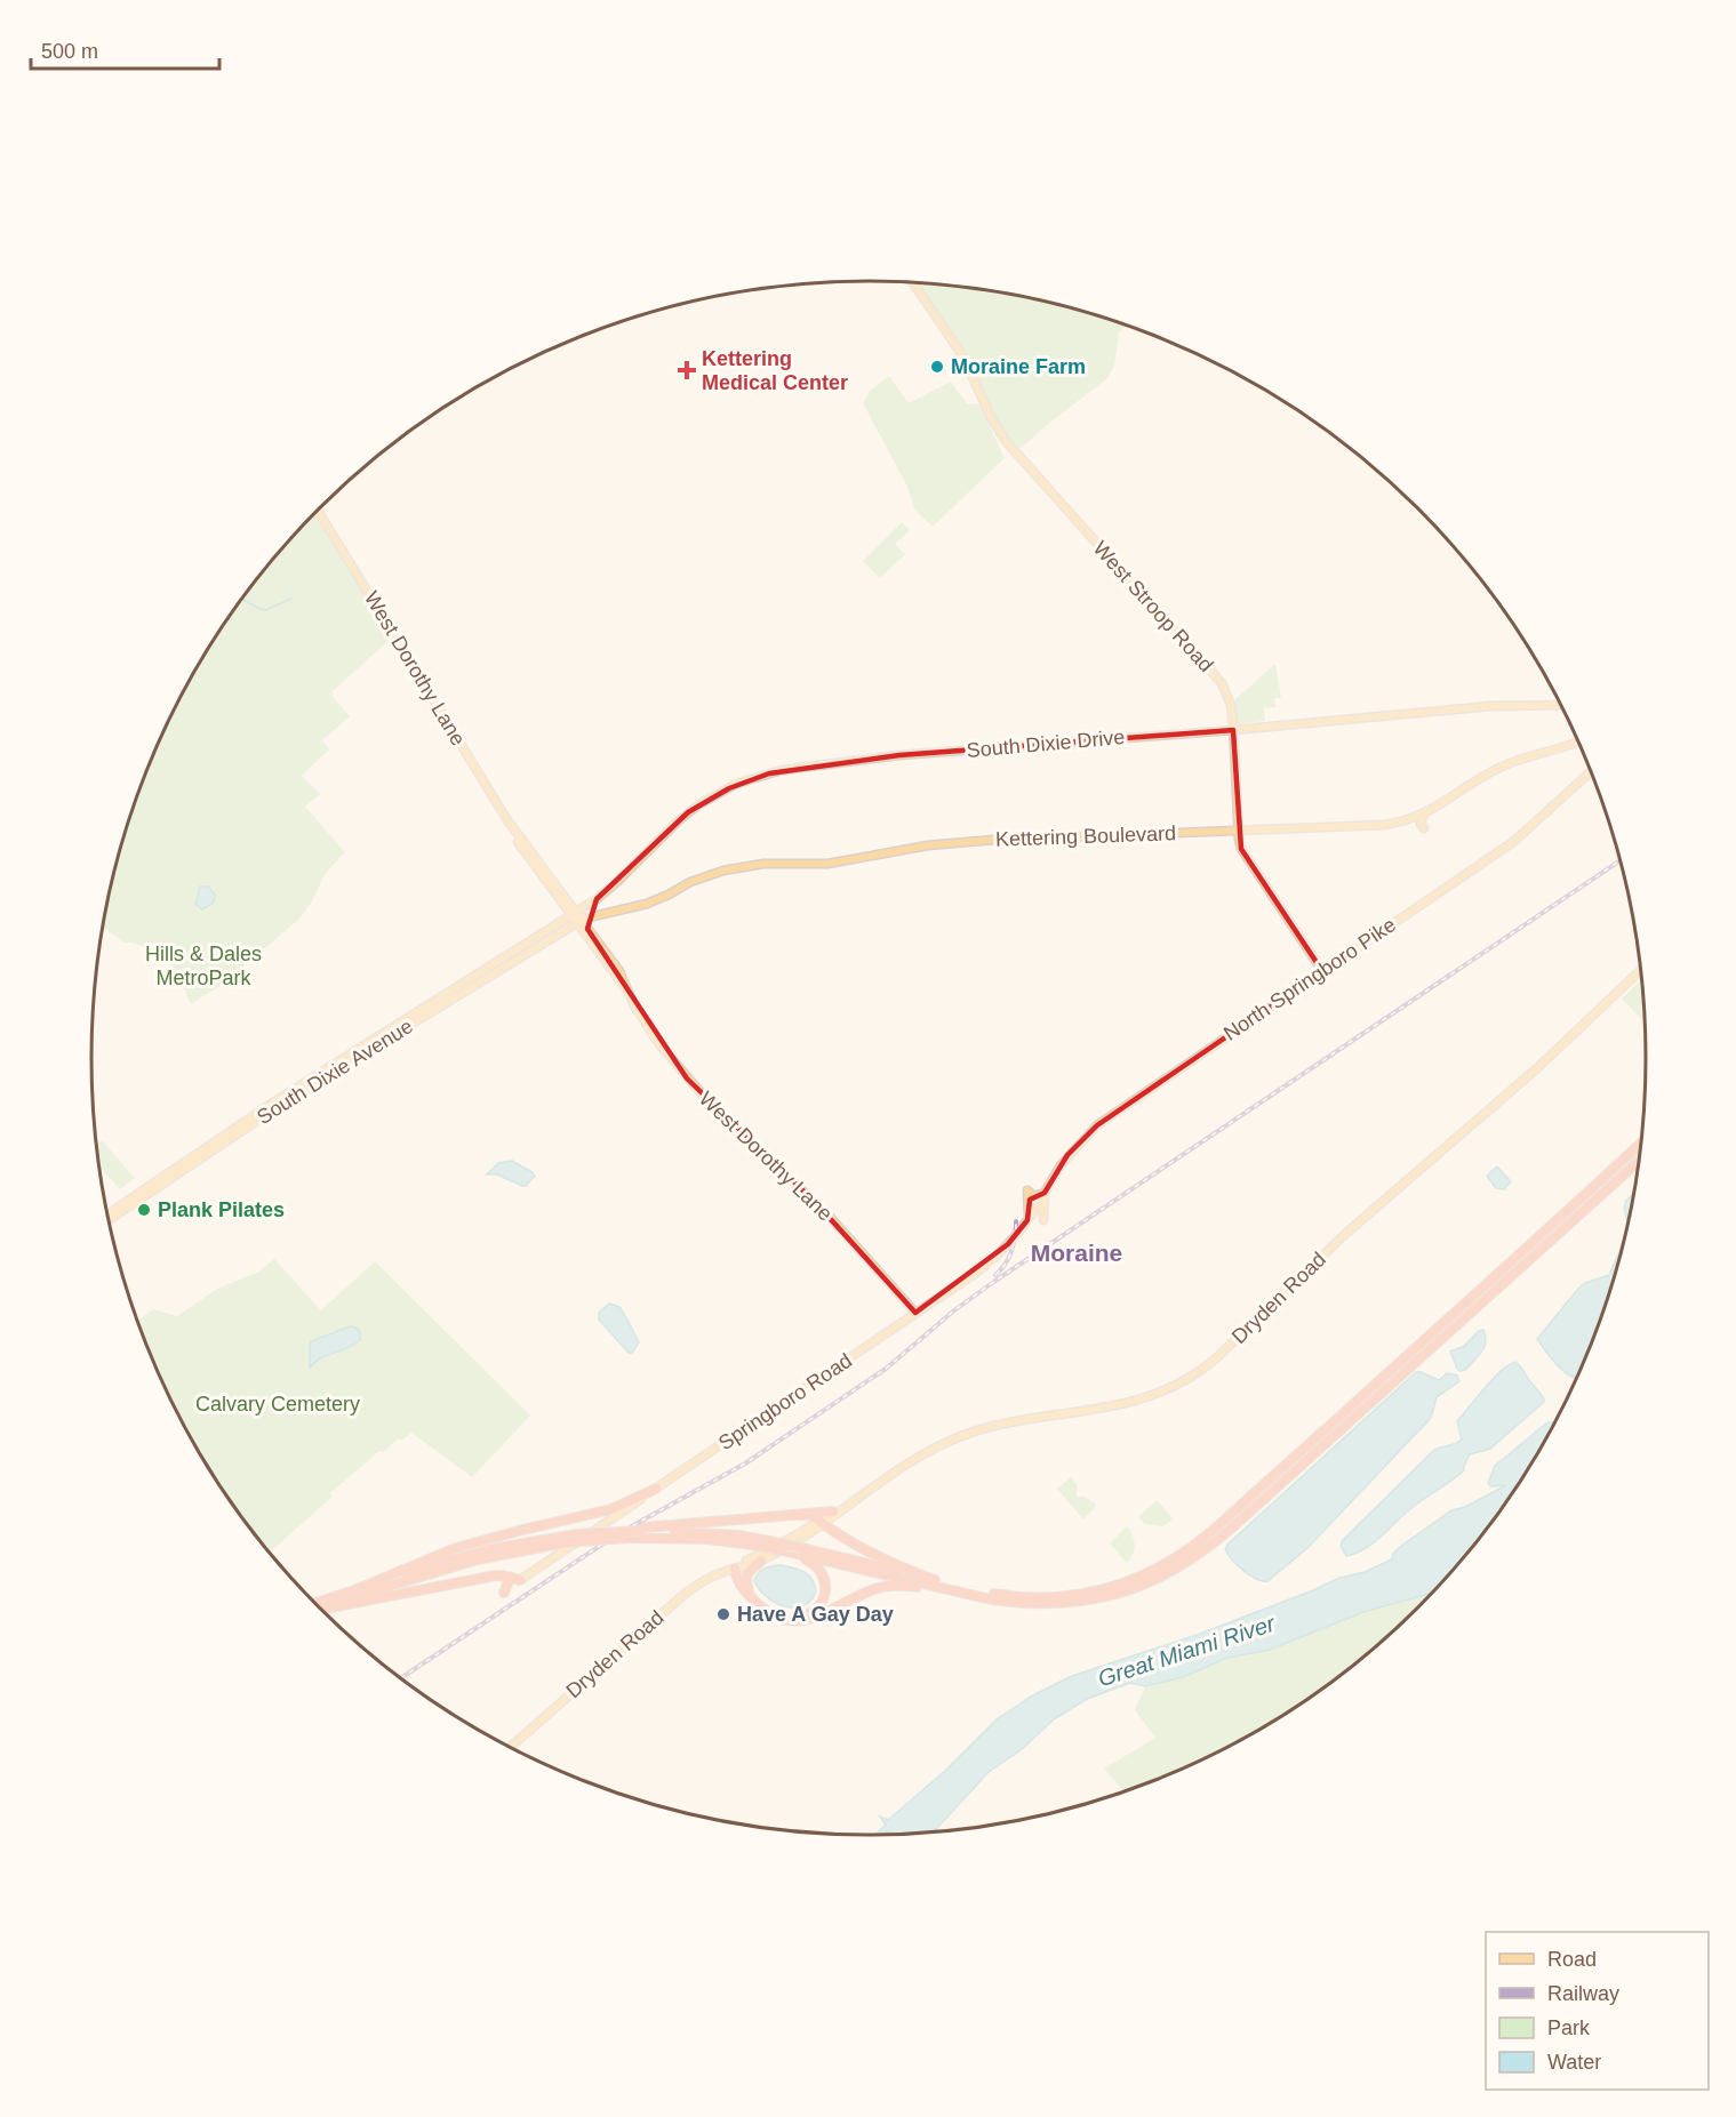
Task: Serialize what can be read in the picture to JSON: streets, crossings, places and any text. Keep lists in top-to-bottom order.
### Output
{
  "streets": {
    "main road": [
      "West Stroop Road",
      "West Dorothy Lane",
      "South Dixie Drive",
      "Kettering Boulevard",
      "North Springboro Pike",
      "South Dixie Avenue",
      "Dryden Road",
      "Springboro Road"
    ]
  },
  "crossings": [
    ["West Stroop Road", "South Dixie Drive"],
    ["West Stroop Road", "Kettering Boulevard"],
    ["West Stroop Road", "North Springboro Pike"],
    ["West Dorothy Lane", "South Dixie Drive"],
    ["West Dorothy Lane", "Kettering Boulevard"],
    ["West Dorothy Lane", "South Dixie Avenue"],
    ["West Dorothy Lane", "Springboro Road"],
    ["South Dixie Drive", "South Dixie Avenue"],
    ["Kettering Boulevard", "South Dixie Avenue"],
    ["North Springboro Pike", "Springboro Road"]
  ],
  "districts": ["Moraine"],
  "water": ["Great Miami River"],
  "parks": ["Hills & Dales MetroPark", "Calvary Cemetery"],
  "places": {
    "other": ["Moraine Farm", "Plank Pilates", "Have A Gay Day"],
    "health": ["Kettering Medical Center"]
  },
  "legend": [
    "Road",
    "Railway",
    "Park",
    "Water"
  ],
  "scale_bar": "500 m"
}
